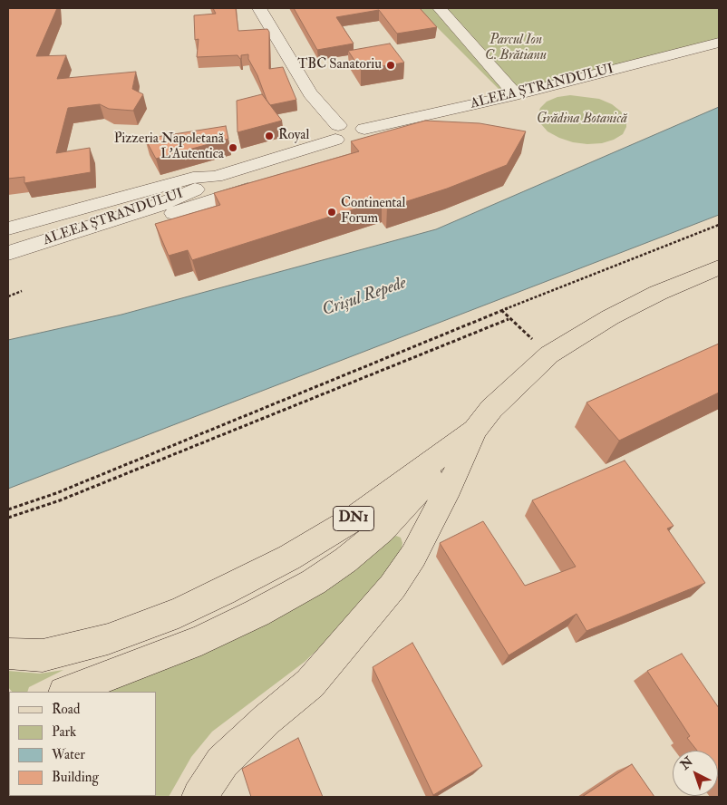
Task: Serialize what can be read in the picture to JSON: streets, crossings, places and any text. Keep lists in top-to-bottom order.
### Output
{
  "streets": {
    "main road": ["DN1"],
    "street": ["ALEEA ȘTRANDULUI"]
  },
  "water": ["Crișul Repede"],
  "parks": ["Parcul Ion C. Brătianu", "Grădina Botanică"],
  "places": [
    "TBC Sanatoriu",
    "Royal",
    "Pizzeria Napoletană L'Autentica",
    "Continental Forum"
  ],
  "legend": [
    "Road",
    "Park",
    "Water",
    "Building"
  ],
  "north": "top left"
}
